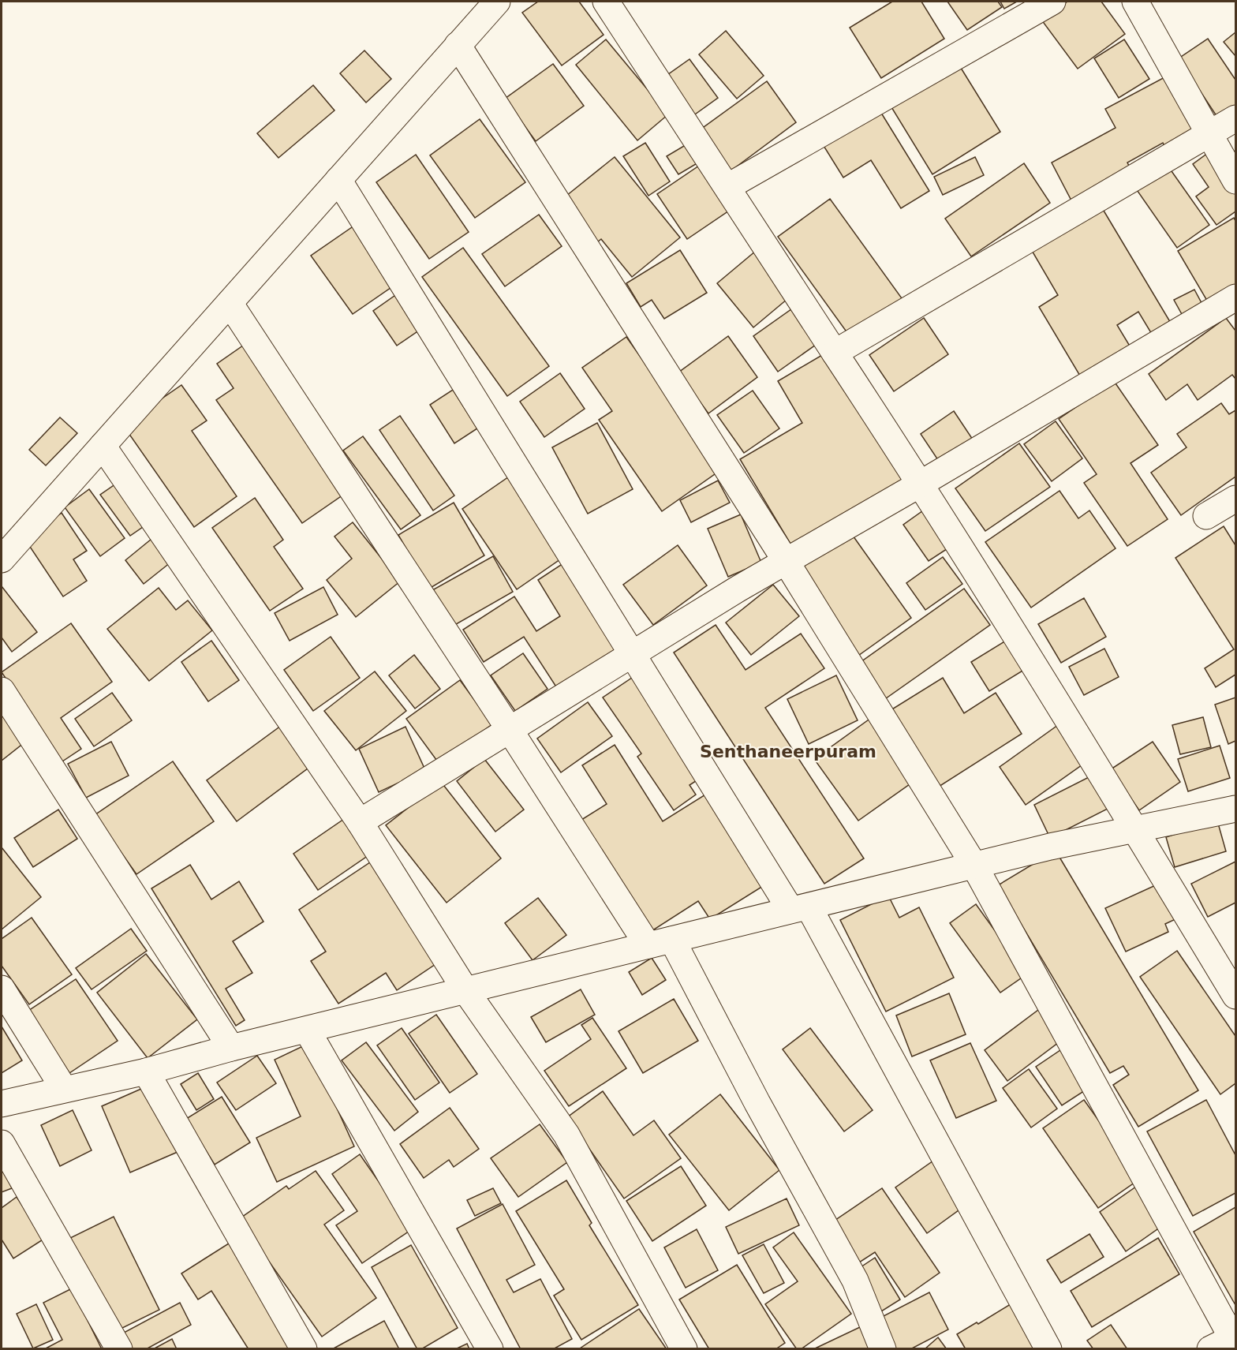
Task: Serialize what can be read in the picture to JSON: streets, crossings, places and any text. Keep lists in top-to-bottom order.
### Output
{
  "districts": ["Senthaneerpuram"]
}
